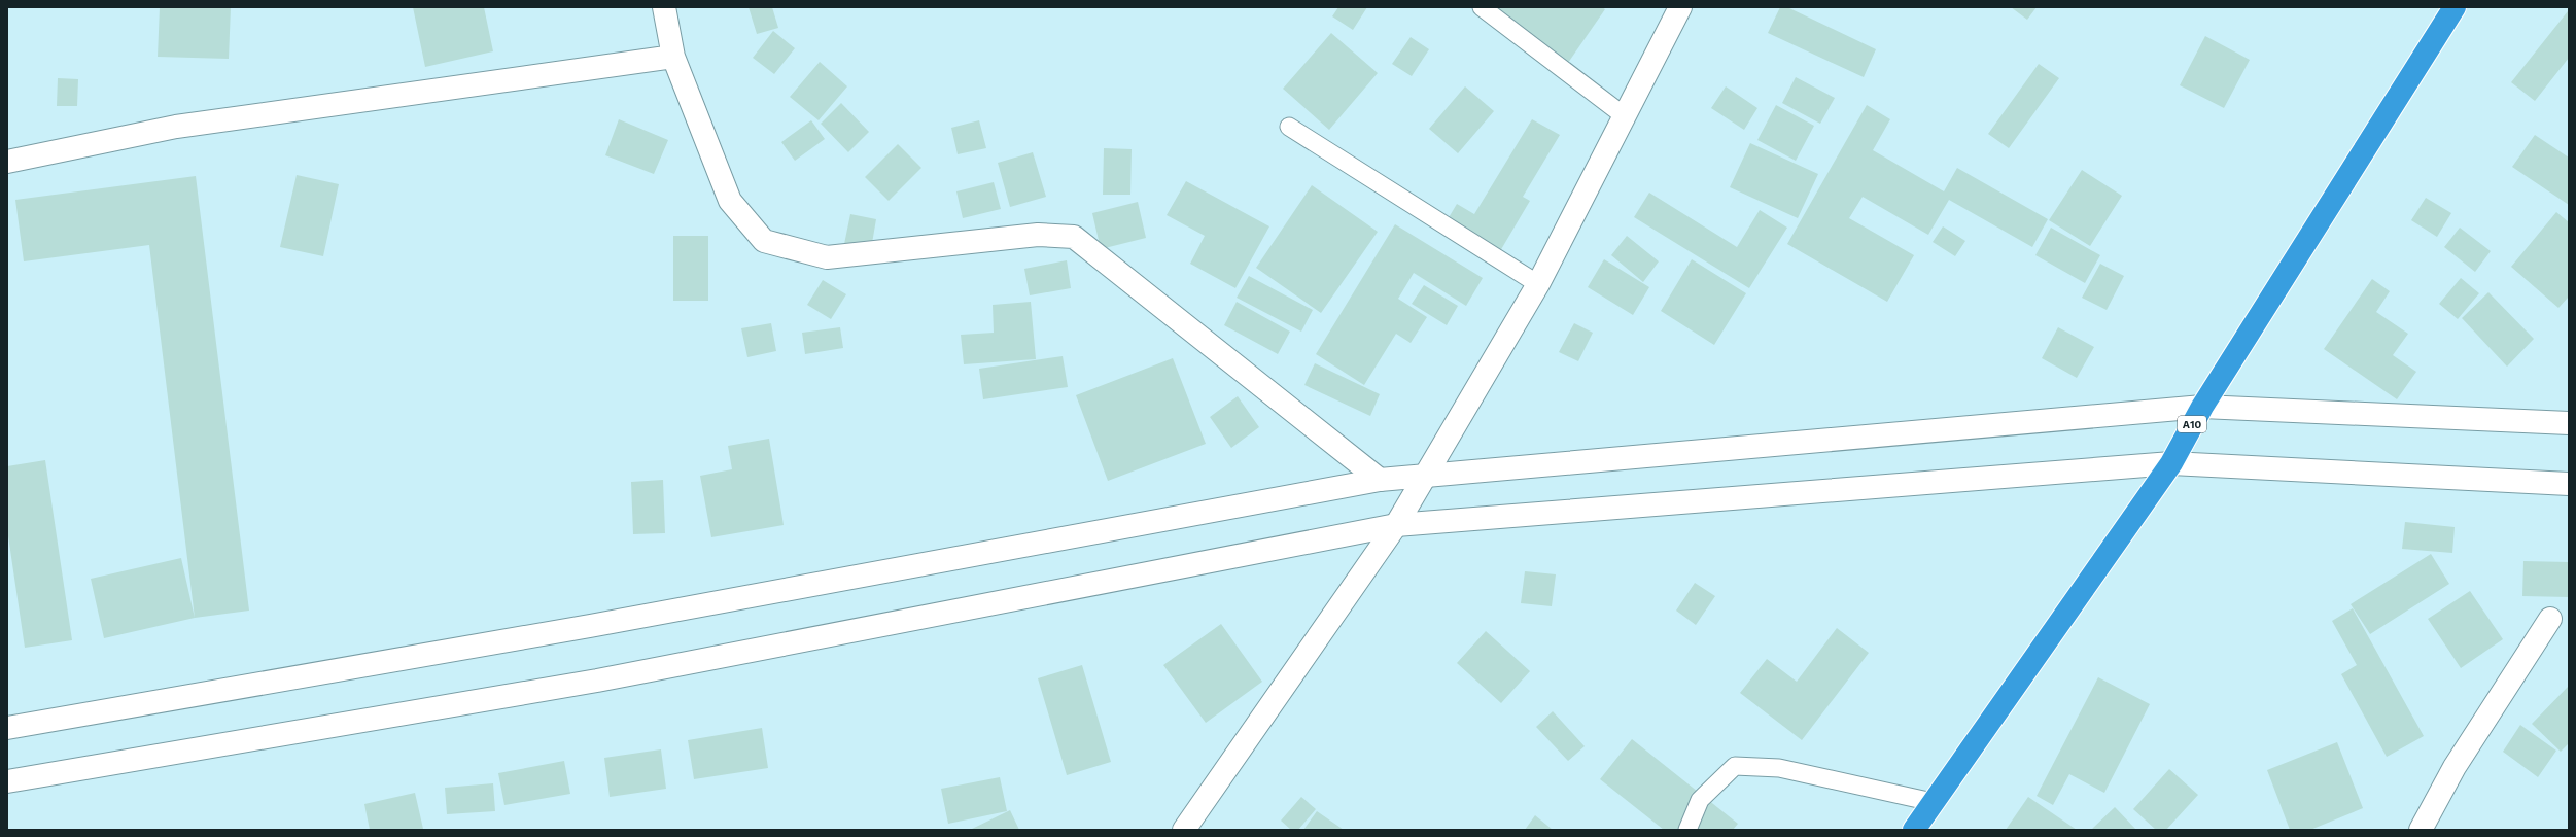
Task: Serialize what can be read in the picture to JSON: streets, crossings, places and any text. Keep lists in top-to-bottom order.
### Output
{
  "streets": {
    "highway": ["A10"]
  }
}
